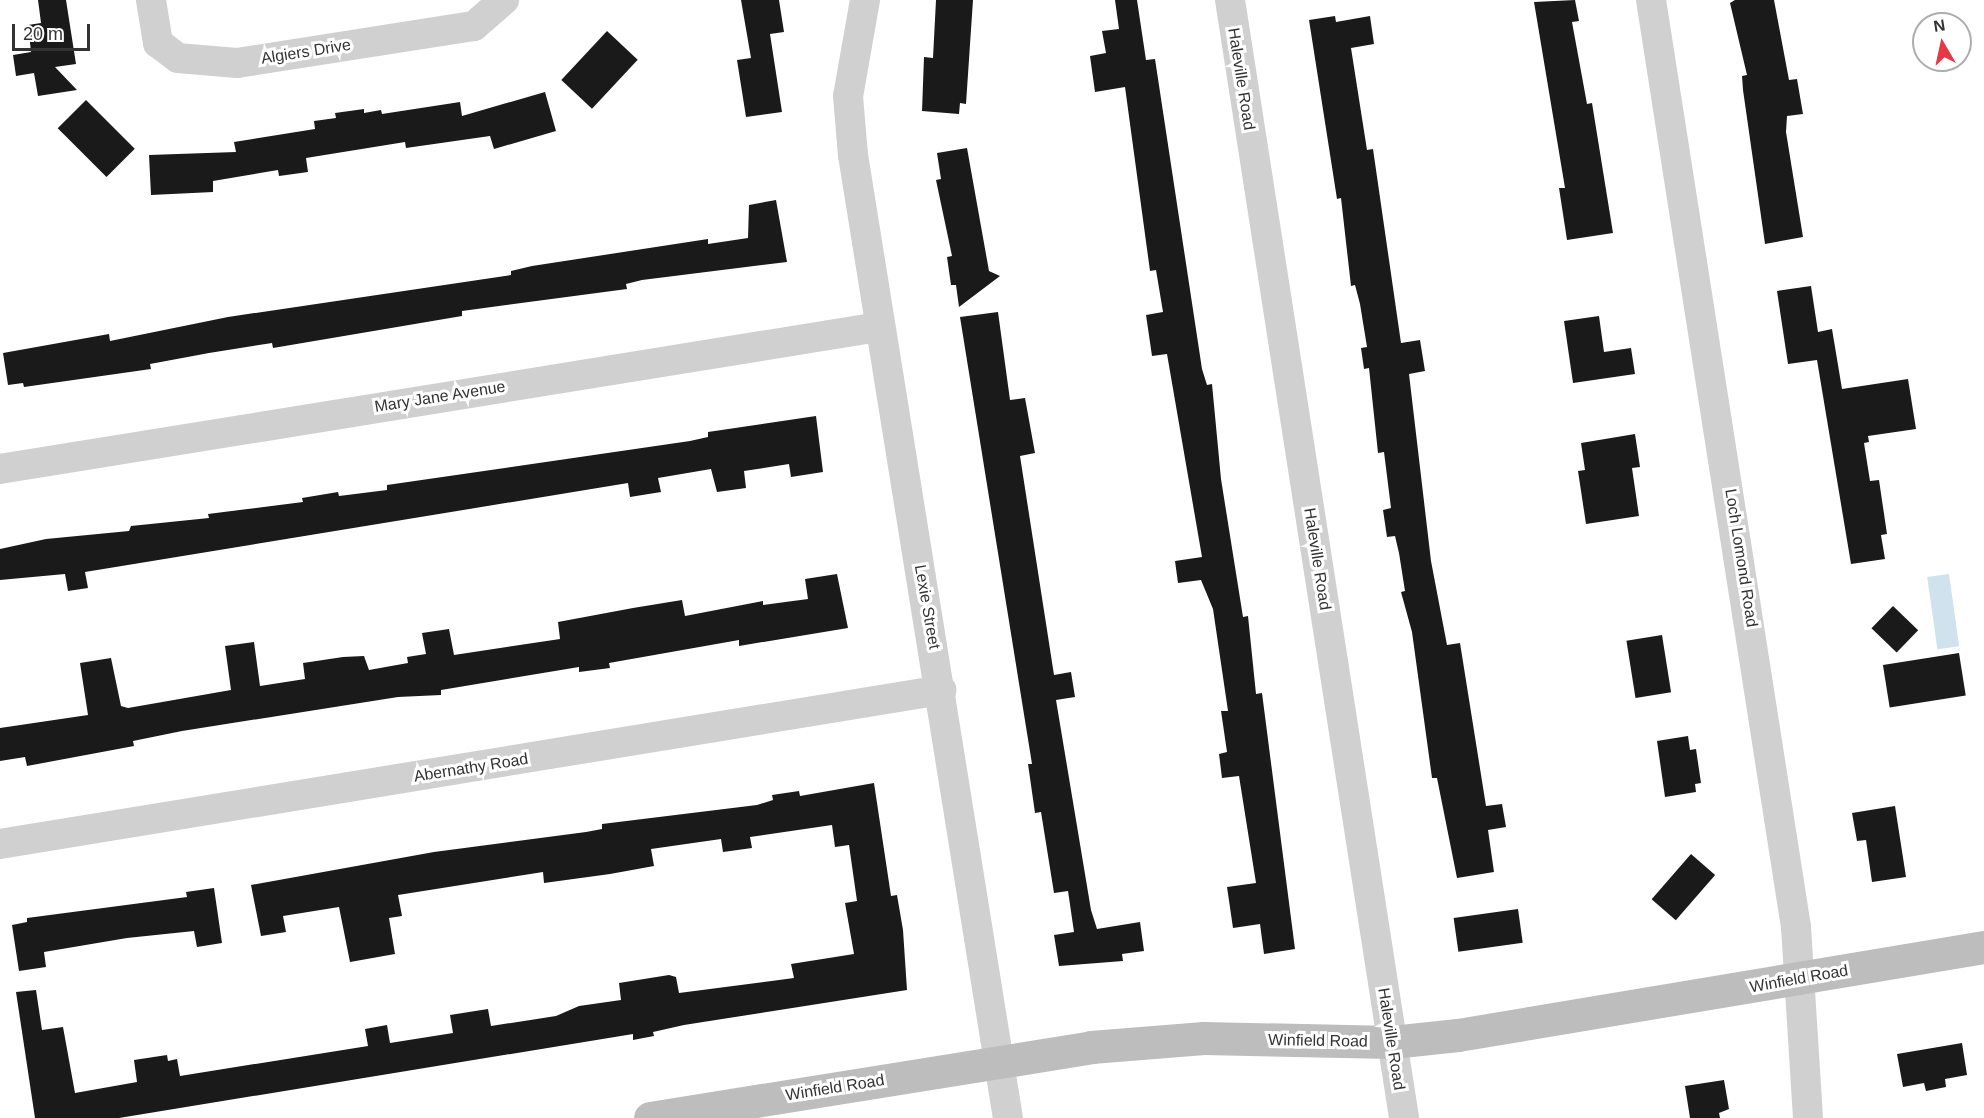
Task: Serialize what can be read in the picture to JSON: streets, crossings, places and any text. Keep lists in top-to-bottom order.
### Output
{
  "streets": {
    "street": [
      "Algiers Drive",
      "Haleville Road",
      "Mary Jane Avenue",
      "Loch Lomond Road",
      "Lexie Street",
      "Abernathy Road",
      "Winfield Road"
    ]
  },
  "crossings": [
    ["Haleville Road", "Winfield Road"],
    ["Mary Jane Avenue", "Lexie Street"],
    ["Loch Lomond Road", "Winfield Road"],
    ["Lexie Street", "Abernathy Road"],
    ["Lexie Street", "Winfield Road"]
  ],
  "scale_bar": "20 m",
  "north": "top"
}
